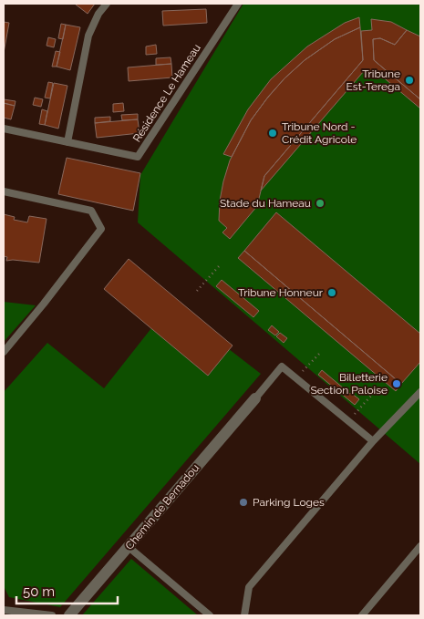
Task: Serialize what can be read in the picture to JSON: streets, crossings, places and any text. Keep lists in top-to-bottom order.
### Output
{
  "streets": {
    "street": ["Chemin de Bernadou"],
    "lane": ["Résidence Le Hameau"]
  },
  "places": [
    "Tribune Est-Terega",
    "Tribune Nord - Crédit Agricole",
    "Stade du Hameau",
    "Tribune Honneur",
    "Billetterie Section Paloise",
    "Parking Loges"
  ],
  "scale_bar": "50 m"
}
